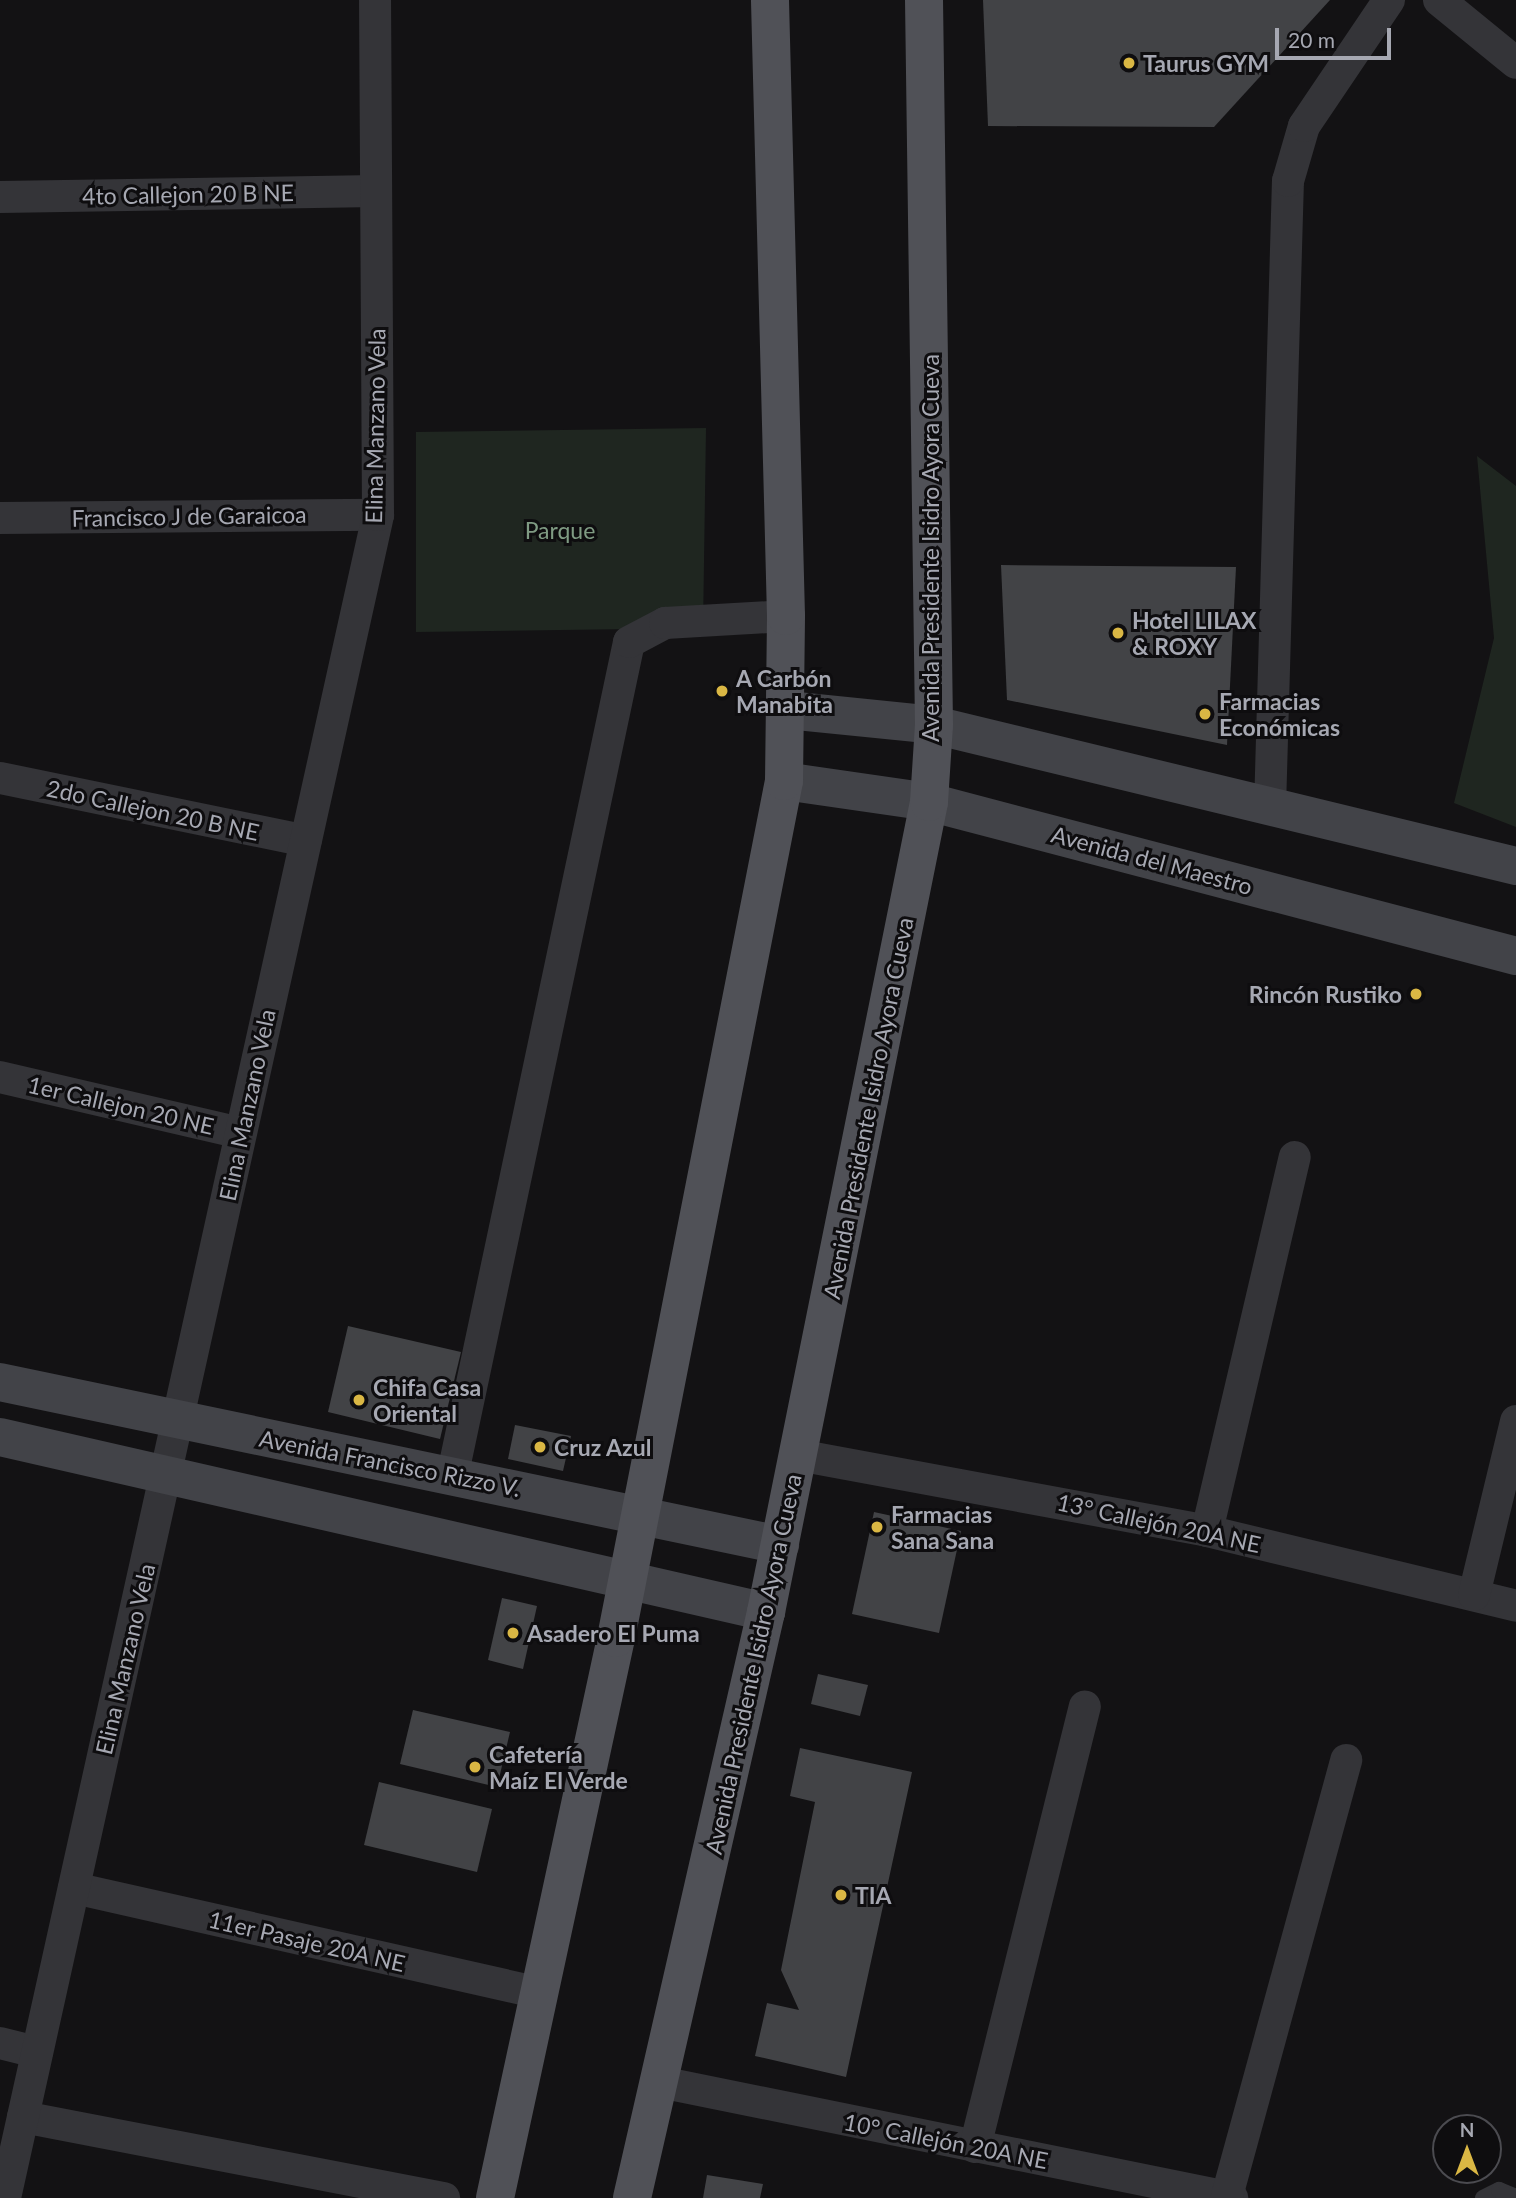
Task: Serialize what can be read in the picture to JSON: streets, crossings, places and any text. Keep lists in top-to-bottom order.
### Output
{
  "streets": {
    "main road": ["Avenida Presidente Isidro Ayora Cueva", "Avenida del Maestro", "Avenida Francisco Rizzo V."],
    "street": [
      "4to Callejon 20 B NE",
      "Elina Manzano Vela",
      "Francisco J de Garaicoa",
      "2do Callejon 20 B NE",
      "1er Callejon 20 NE",
      "13° Callejón 20A NE",
      "11er Pasaje 20A NE",
      "10° Callejón 20A NE"
    ]
  },
  "crossings": [
    ["4to Callejon 20 B NE", "Elina Manzano Vela"],
    ["Elina Manzano Vela", "Francisco J de Garaicoa"],
    ["Elina Manzano Vela", "2do Callejon 20 B NE"],
    ["Elina Manzano Vela", "1er Callejon 20 NE"],
    ["Elina Manzano Vela", "Avenida Francisco Rizzo V."],
    ["Elina Manzano Vela", "11er Pasaje 20A NE"],
    ["Avenida Presidente Isidro Ayora Cueva", "Avenida del Maestro"],
    ["Avenida Presidente Isidro Ayora Cueva", "Avenida Francisco Rizzo V."],
    ["Avenida Presidente Isidro Ayora Cueva", "13° Callejón 20A NE"],
    ["Avenida Presidente Isidro Ayora Cueva", "10° Callejón 20A NE"]
  ],
  "parks": ["Parque"],
  "places": [
    "Taurus GYM",
    "Hotel LILAX & ROXY",
    "A Carbón Manabita",
    "Farmacias Económicas",
    "Rincón Rustiko",
    "Chifa Casa Oriental",
    "Cruz Azul",
    "Farmacias Sana Sana",
    "Asadero El Puma",
    "Cafetería Maíz El Verde",
    "TIA"
  ],
  "scale_bar": "20 m",
  "north": "top"
}
